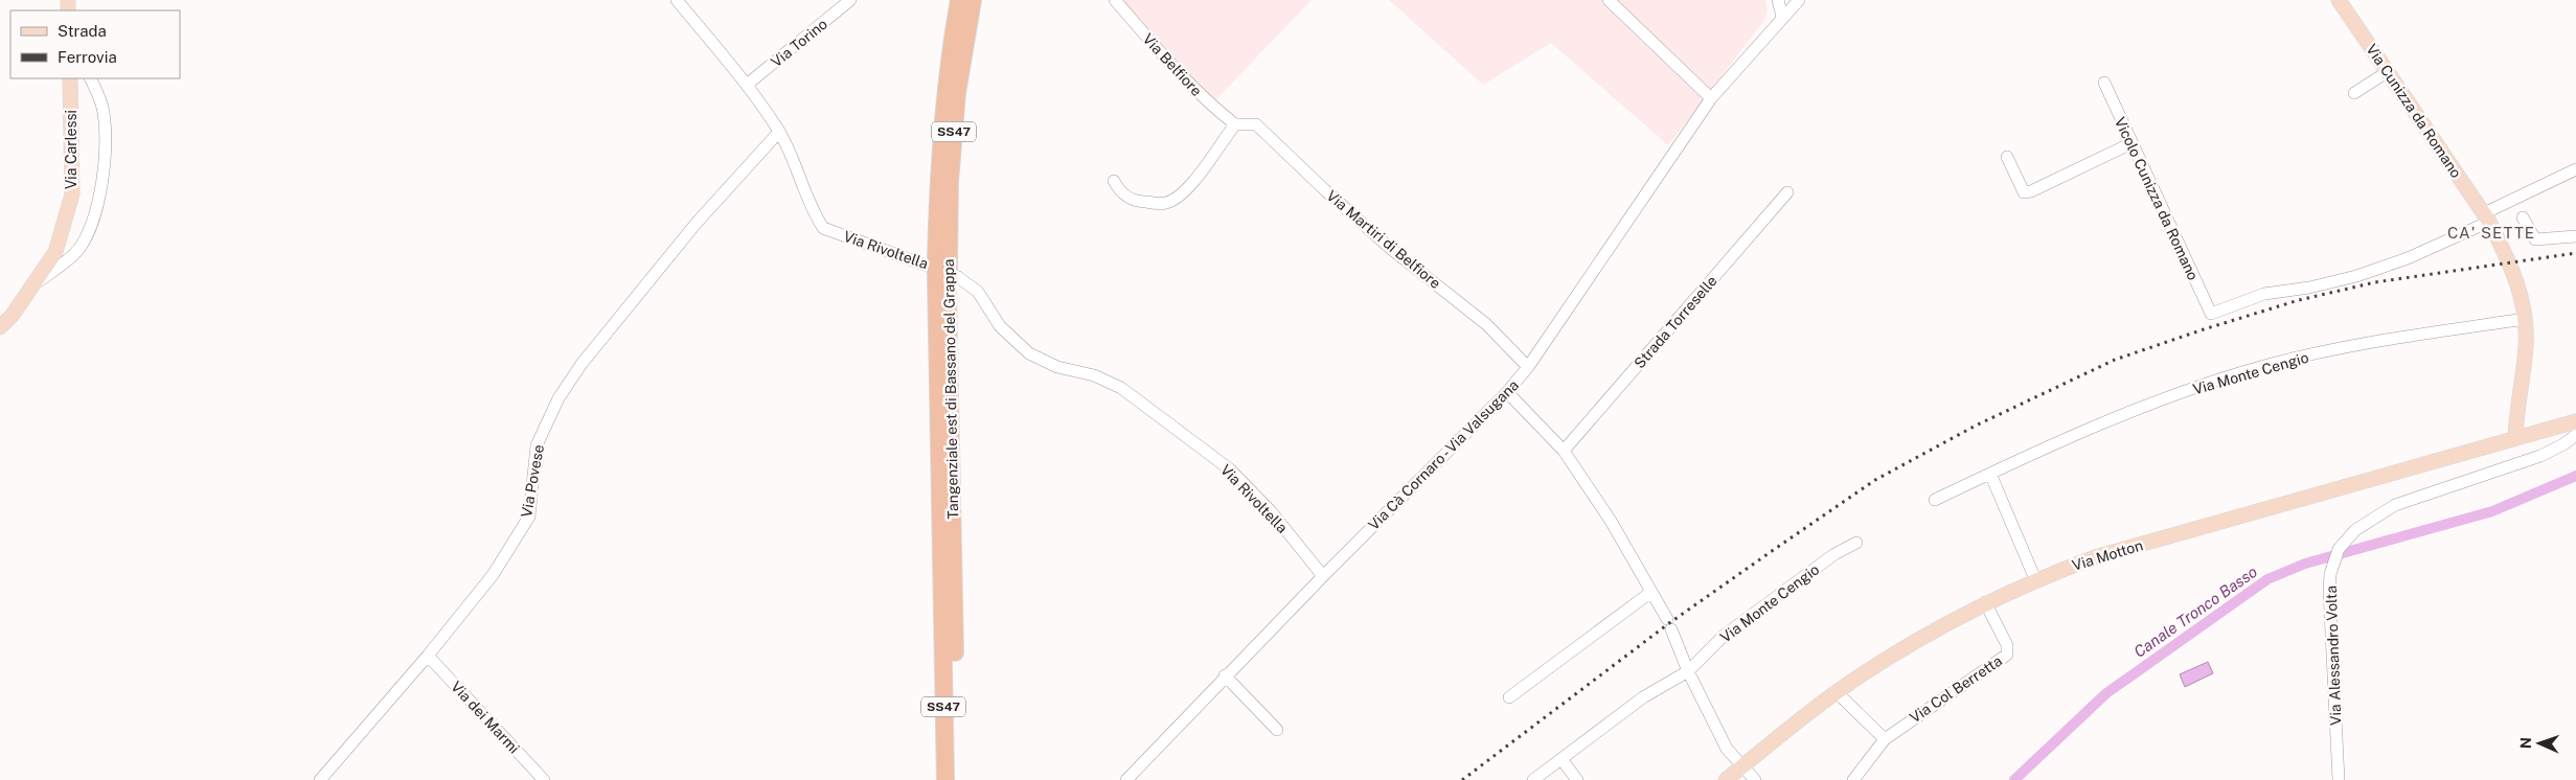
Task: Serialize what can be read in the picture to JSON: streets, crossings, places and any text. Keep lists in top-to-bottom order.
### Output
{
  "streets": {
    "highway": ["SS47", "Tangenziale est di Bassano del Grappa"],
    "main road": ["Via Cunizza da Romano", "Via Carlessi", "Via Motton"],
    "street": [
      "Via Torino",
      "Via Belfiore",
      "Vicolo Cunizza da Romano",
      "Via Martiri di Belfiore",
      "Via Rivoltella",
      "Strada Torreselle",
      "Via Monte Cengio",
      "Via Cà Cornaro - Via Valsugana",
      "Via Povese",
      "Via Alessandro Volta",
      "Via Col Berretta",
      "Via dei Marmi"
    ]
  },
  "crossings": [
    ["Via Torino", "Via Rivoltella"],
    ["Via Belfiore", "Via Martiri di Belfiore"],
    ["Via Cunizza da Romano", "Vicolo Cunizza da Romano"],
    ["Via Cunizza da Romano", "Via Monte Cengio"],
    ["Via Cunizza da Romano", "Via Motton"],
    ["Via Martiri di Belfiore", "Via Cà Cornaro - Via Valsugana"],
    ["Via Rivoltella", "Via Cà Cornaro - Via Valsugana"],
    ["Via Rivoltella", "Via Povese"],
    ["Via Povese", "Via dei Marmi"],
    ["Via Motton", "Via Col Berretta"]
  ],
  "districts": ["CA' SETTE"],
  "water": ["Canale Tronco Basso"],
  "legend": ["Strada", "Ferrovia"],
  "north": "left"
}
